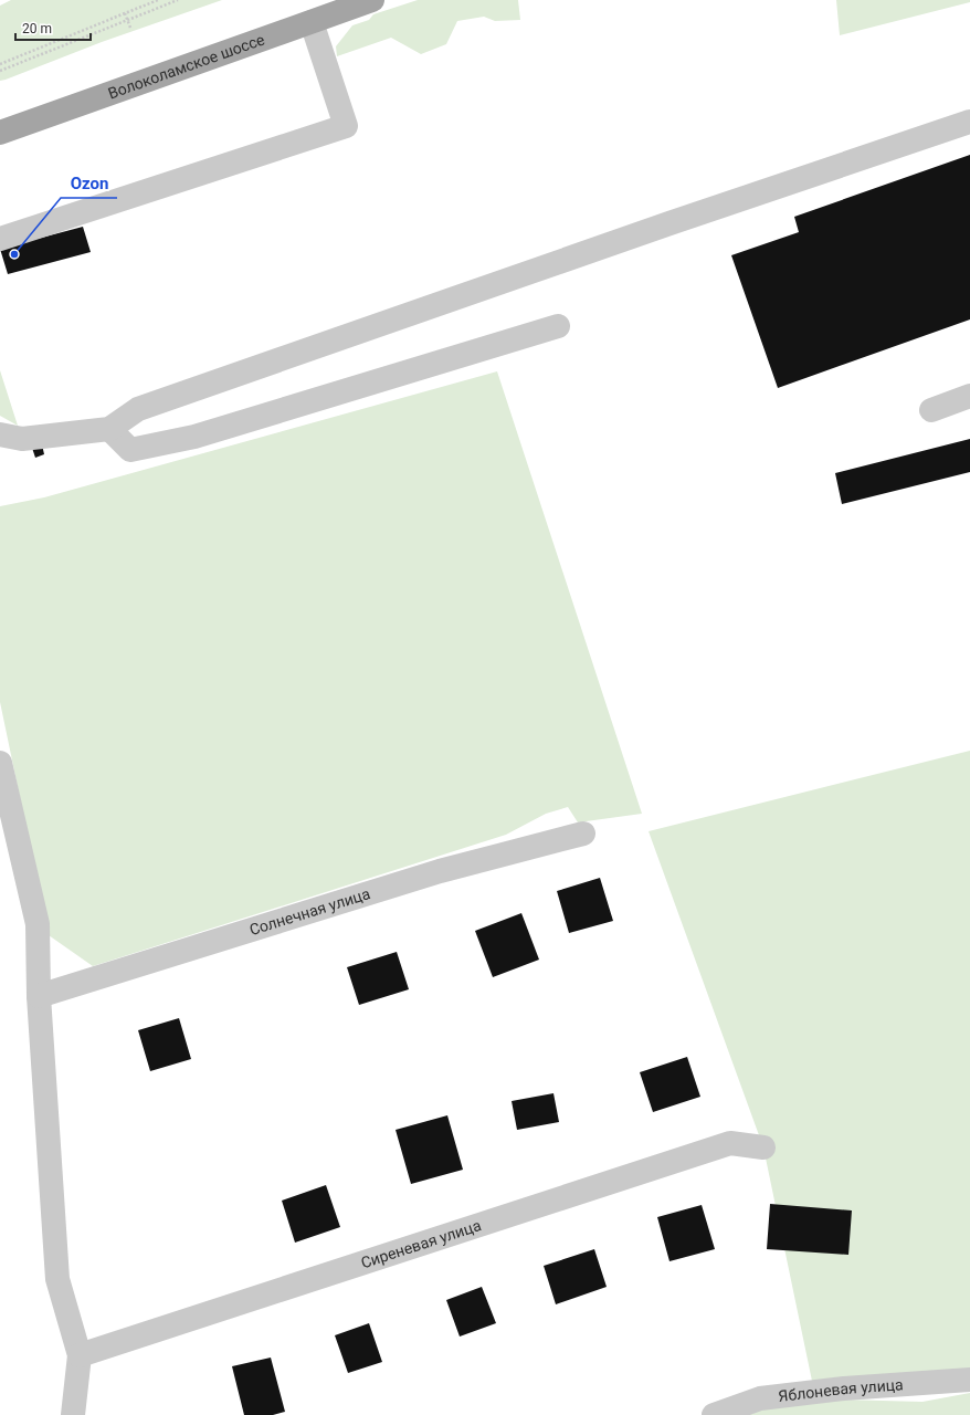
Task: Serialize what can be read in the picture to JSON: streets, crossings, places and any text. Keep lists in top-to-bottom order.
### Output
{
  "streets": {
    "main road": ["Волоколамское шоссе"],
    "street": ["Солнечная улица", "Сиреневая улица", "Яблоневая улица"]
  },
  "places": ["Ozon"],
  "scale_bar": "20 m"
}
